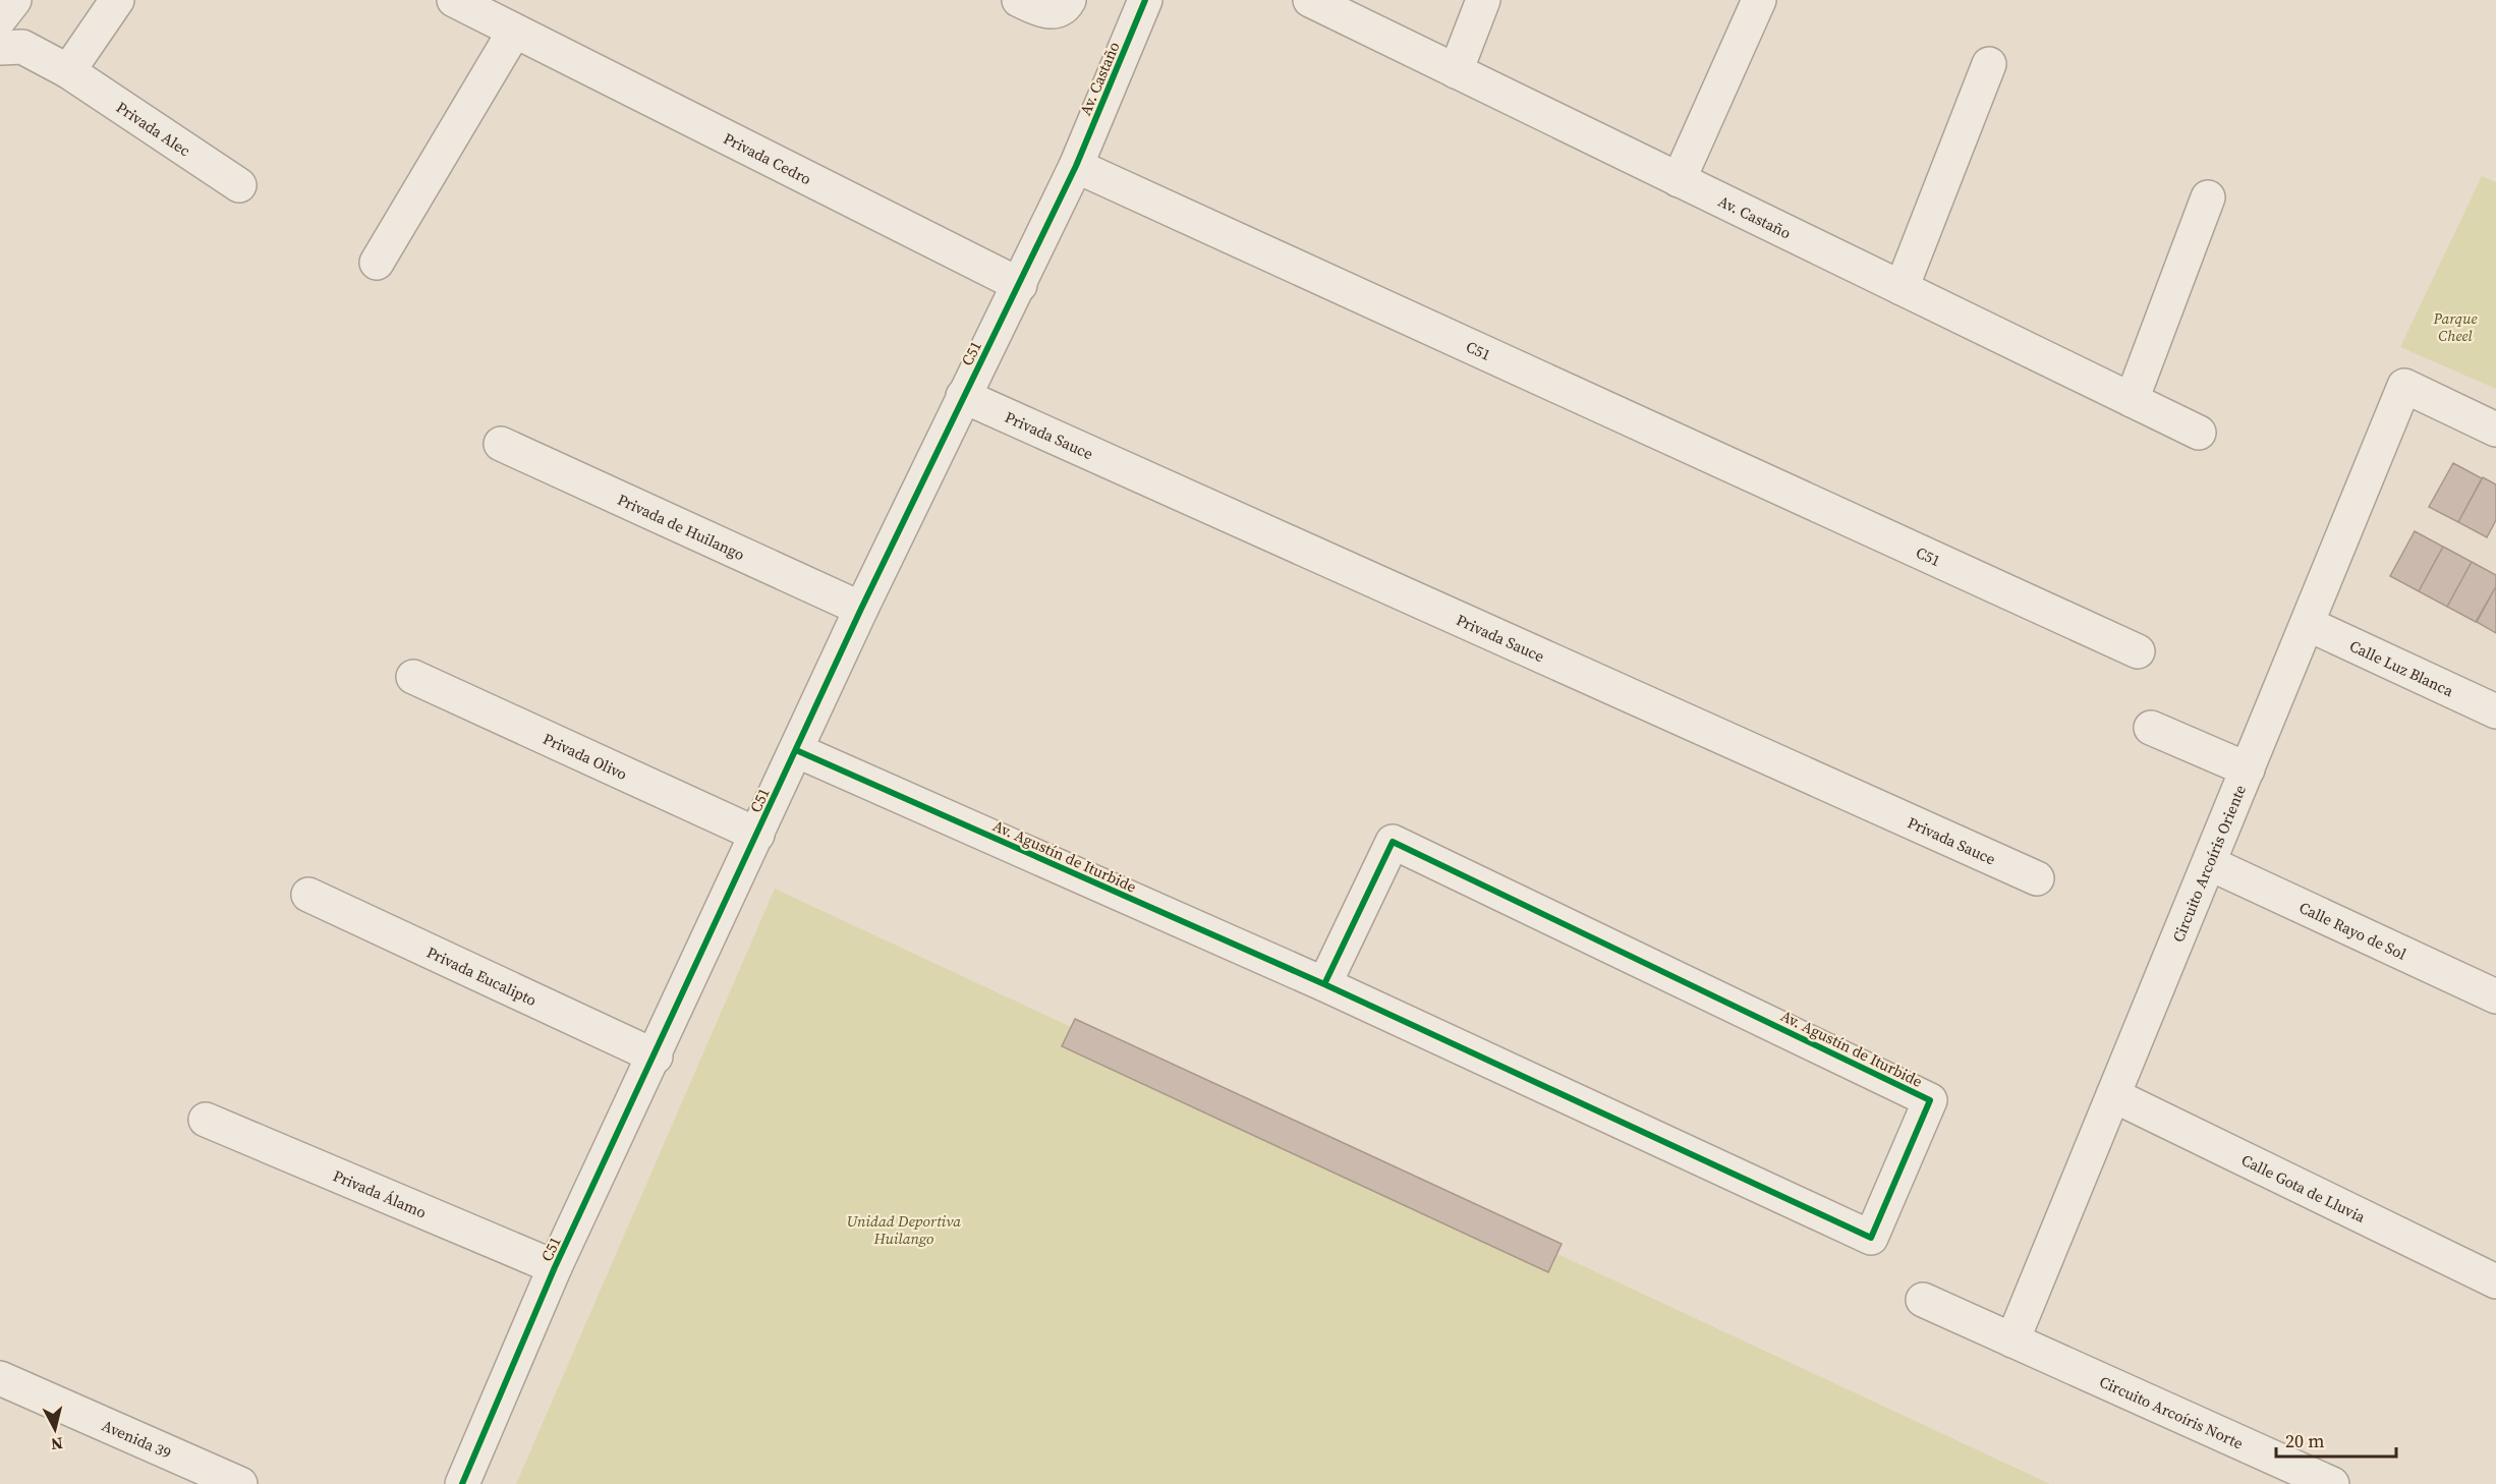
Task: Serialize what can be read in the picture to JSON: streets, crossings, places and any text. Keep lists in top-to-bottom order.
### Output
{
  "streets": {
    "street": [
      "Av. Castaño",
      "Privada Alec",
      "Privada Cedro",
      "C51",
      "Privada Sauce",
      "Privada de Huilango",
      "Calle Luz Blanca",
      "Privada Olivo",
      "Av. Agustín de Iturbide",
      "Circuito Arcoíris Oriente",
      "Calle Rayo de Sol",
      "Privada Eucalipto",
      "Calle Gota de Lluvia",
      "Privada Álamo",
      "Circuito Arcoíris Norte",
      "Avenida 39"
    ]
  },
  "crossings": [
    ["Av. Castaño", "C51"],
    ["Privada Cedro", "C51"],
    ["C51", "Privada Sauce"],
    ["C51", "Privada de Huilango"],
    ["C51", "Privada Olivo"],
    ["C51", "Av. Agustín de Iturbide"],
    ["C51", "Privada Eucalipto"],
    ["C51", "Privada Álamo"],
    ["Calle Luz Blanca", "Circuito Arcoíris Oriente"],
    ["Circuito Arcoíris Oriente", "Calle Rayo de Sol"],
    ["Circuito Arcoíris Oriente", "Calle Gota de Lluvia"],
    ["Circuito Arcoíris Oriente", "Circuito Arcoíris Norte"]
  ],
  "parks": ["Parque Cheel", "Unidad Deportiva Huilango"],
  "scale_bar": "20 m",
  "north": "bottom"
}
